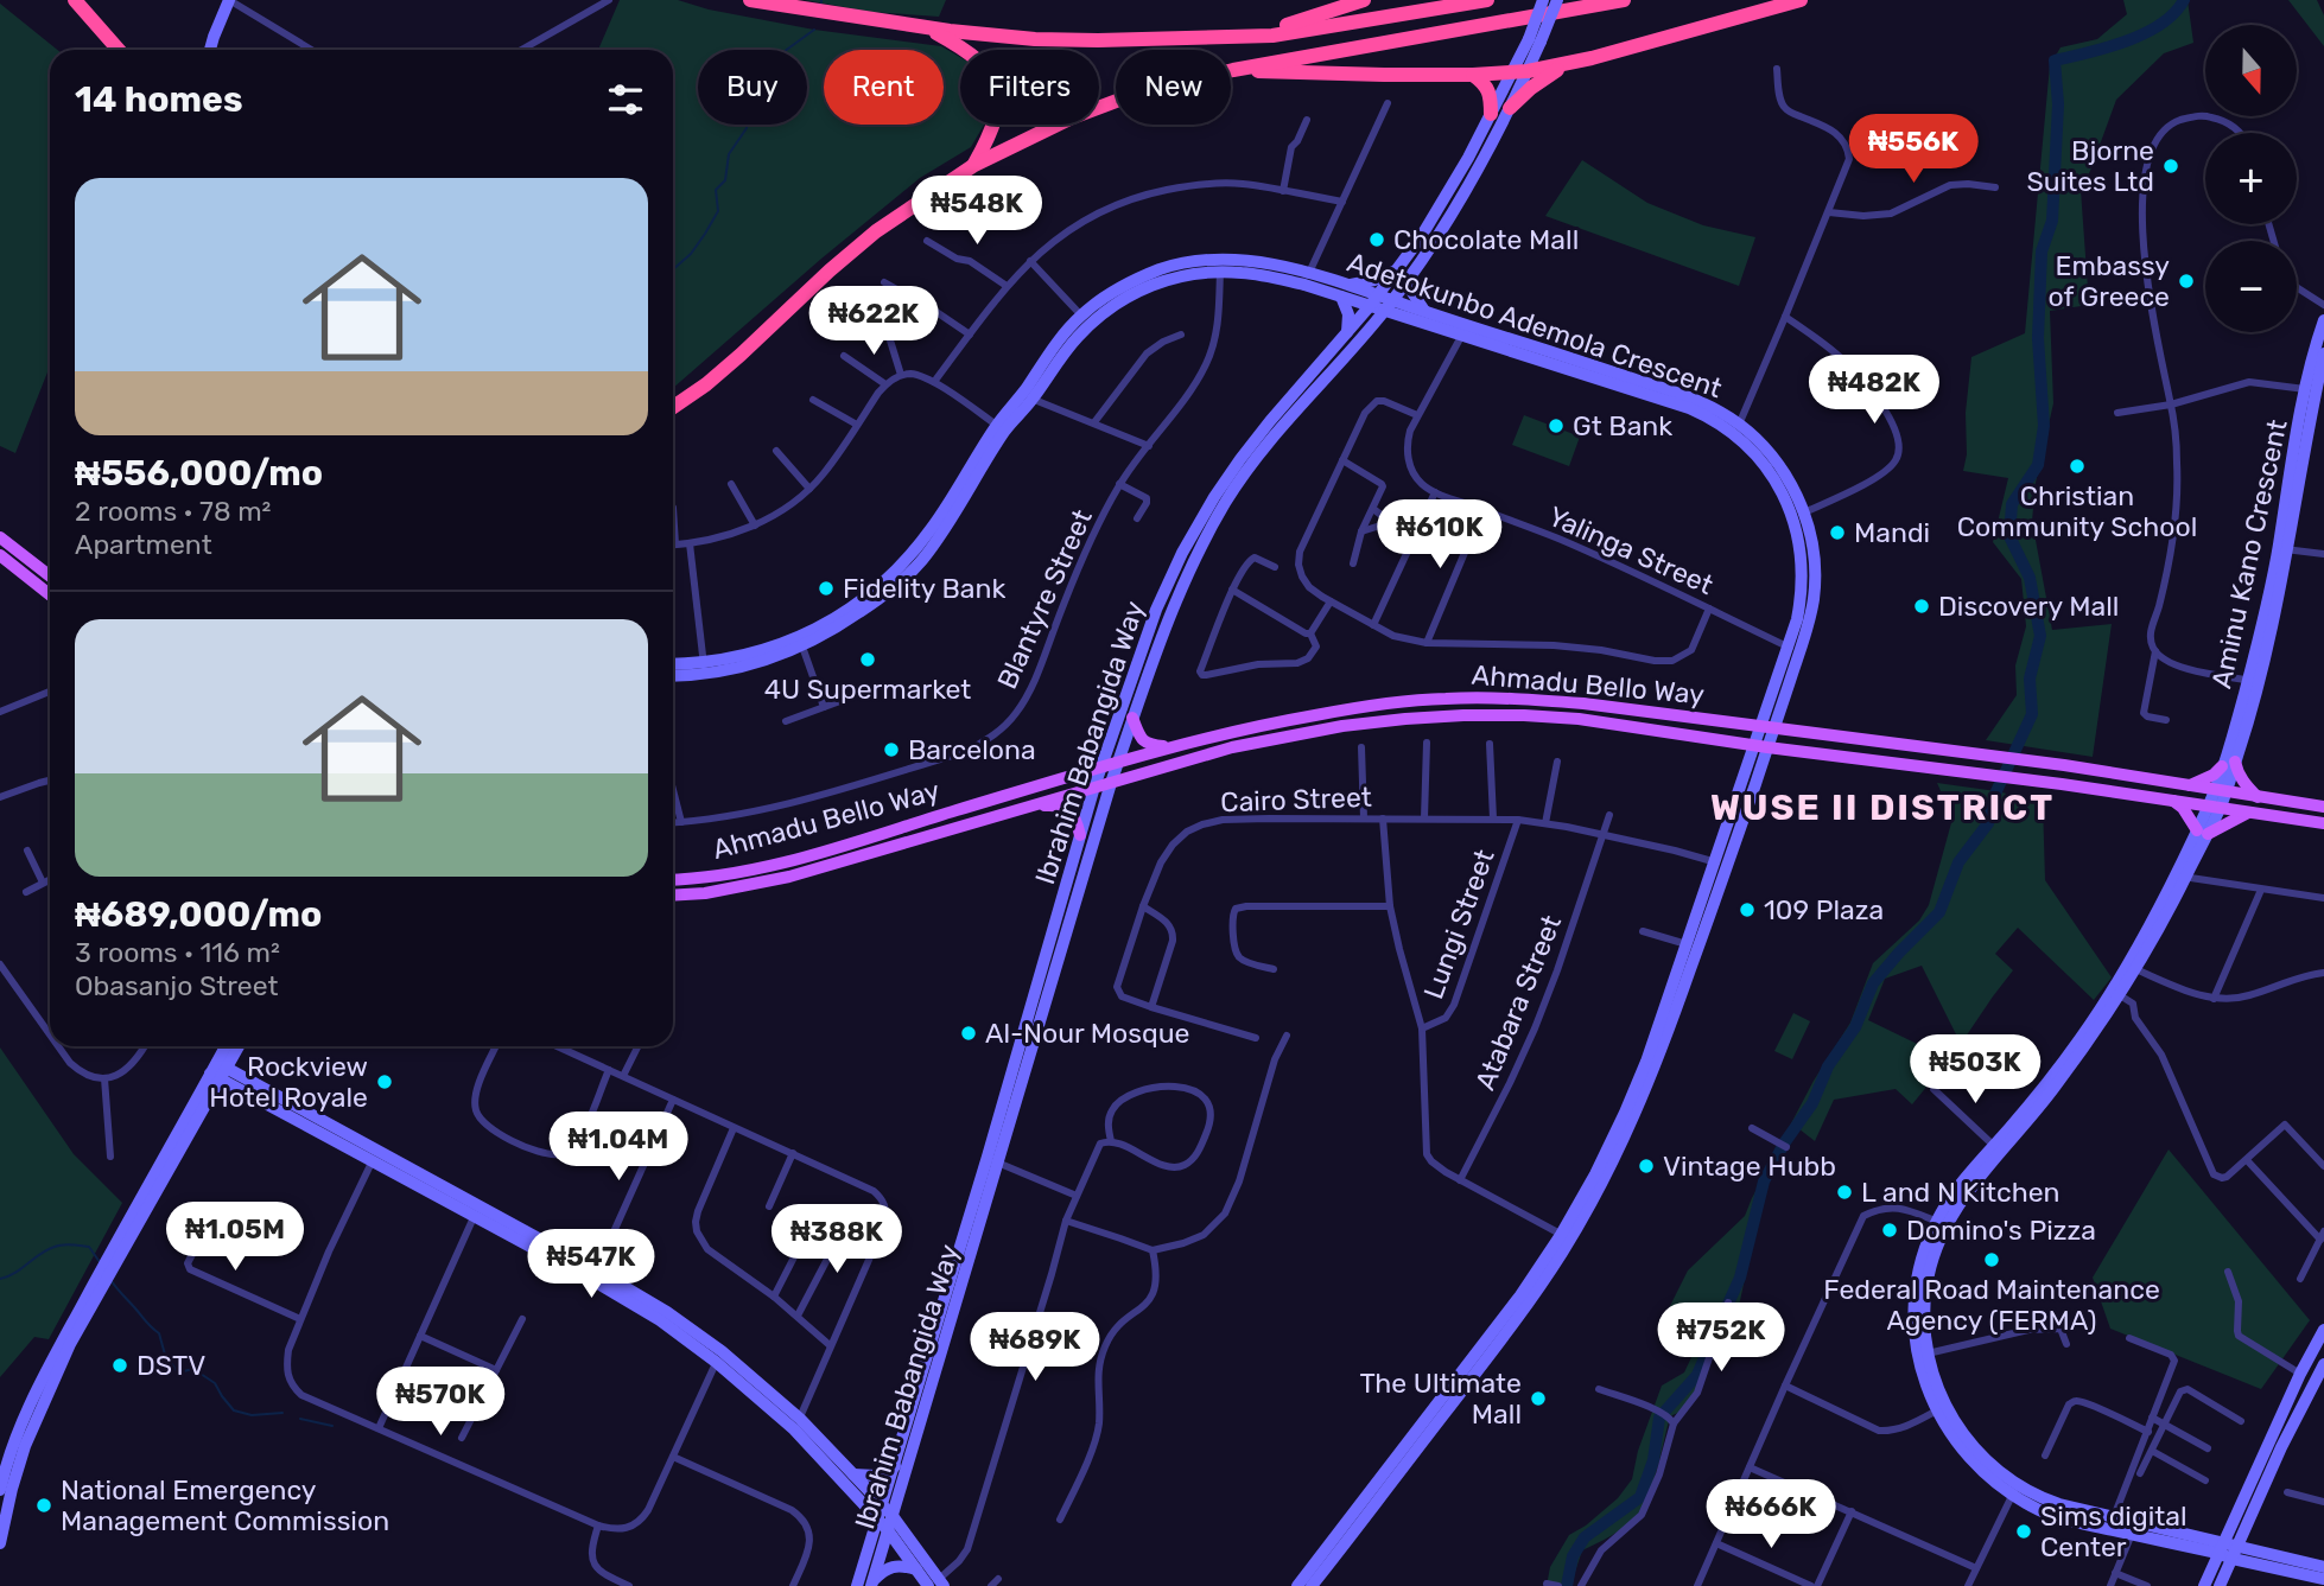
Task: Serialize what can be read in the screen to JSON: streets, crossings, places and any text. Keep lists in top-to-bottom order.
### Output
{
  "streets": {
    "main road": [
      "Adetokunbo Ademola Crescent",
      "Aminu Kano Crescent",
      "Ahmadu Bello Way",
      "Ibrahim Babangida Way"
    ],
    "street": [
      "Yalinga Street",
      "Blantyre Street",
      "Cairo Street",
      "Lungi Street",
      "Atabara Street"
    ]
  },
  "crossings": [
    ["Adetokunbo Ademola Crescent", "Yalinga Street"],
    ["Adetokunbo Ademola Crescent", "Blantyre Street"],
    ["Adetokunbo Ademola Crescent", "Ahmadu Bello Way"],
    ["Adetokunbo Ademola Crescent", "Ibrahim Babangida Way"],
    ["Adetokunbo Ademola Crescent", "Cairo Street"],
    ["Aminu Kano Crescent", "Ahmadu Bello Way"],
    ["Ahmadu Bello Way", "Ibrahim Babangida Way"],
    ["Cairo Street", "Lungi Street"],
    ["Cairo Street", "Atabara Street"]
  ],
  "districts": ["WUSE II DISTRICT"],
  "places": [
    "Bjorne Suites Ltd",
    "Chocolate Mall",
    "Embassy of Greece",
    "Gt Bank",
    "Christian Community School",
    "Mandi",
    "Fidelity Bank",
    "Discovery Mall",
    "4U Supermarket",
    "Barcelona",
    "109 Plaza",
    "Al-Nour Mosque",
    "Rockview Hotel Royale",
    "Vintage Hubb",
    "L and N Kitchen",
    "Domino's Pizza",
    "Federal Road Maintenance Agency (FERMA)",
    "DSTV",
    "The Ultimate Mall",
    "National Emergency Management Commission",
    "Sims digital Center"
  ],
  "north": "bottom",
  "page": {
    "map_buttons": ["+", "−"],
    "chip": [
      "Buy",
      "Rent",
      "Filters",
      "New"
    ],
    "heading": "14 homes",
    "price": [
      "₦556K",
      "₦548K",
      "₦622K",
      "₦482K",
      "₦610K",
      "₦503K",
      "₦1.04M",
      "₦1.05M",
      "₦388K",
      "₦547K",
      "₦752K",
      "₦689K",
      "₦570K",
      "₦666K"
    ],
    "list": [
      {
        "name": "₦556,000/mo",
        "note": "2 rooms · 78 m² · Apartment"
      },
      {
        "name": "₦689,000/mo",
        "note": "3 rooms · 116 m² · Obasanjo Street"
      }
    ]
  }
}
